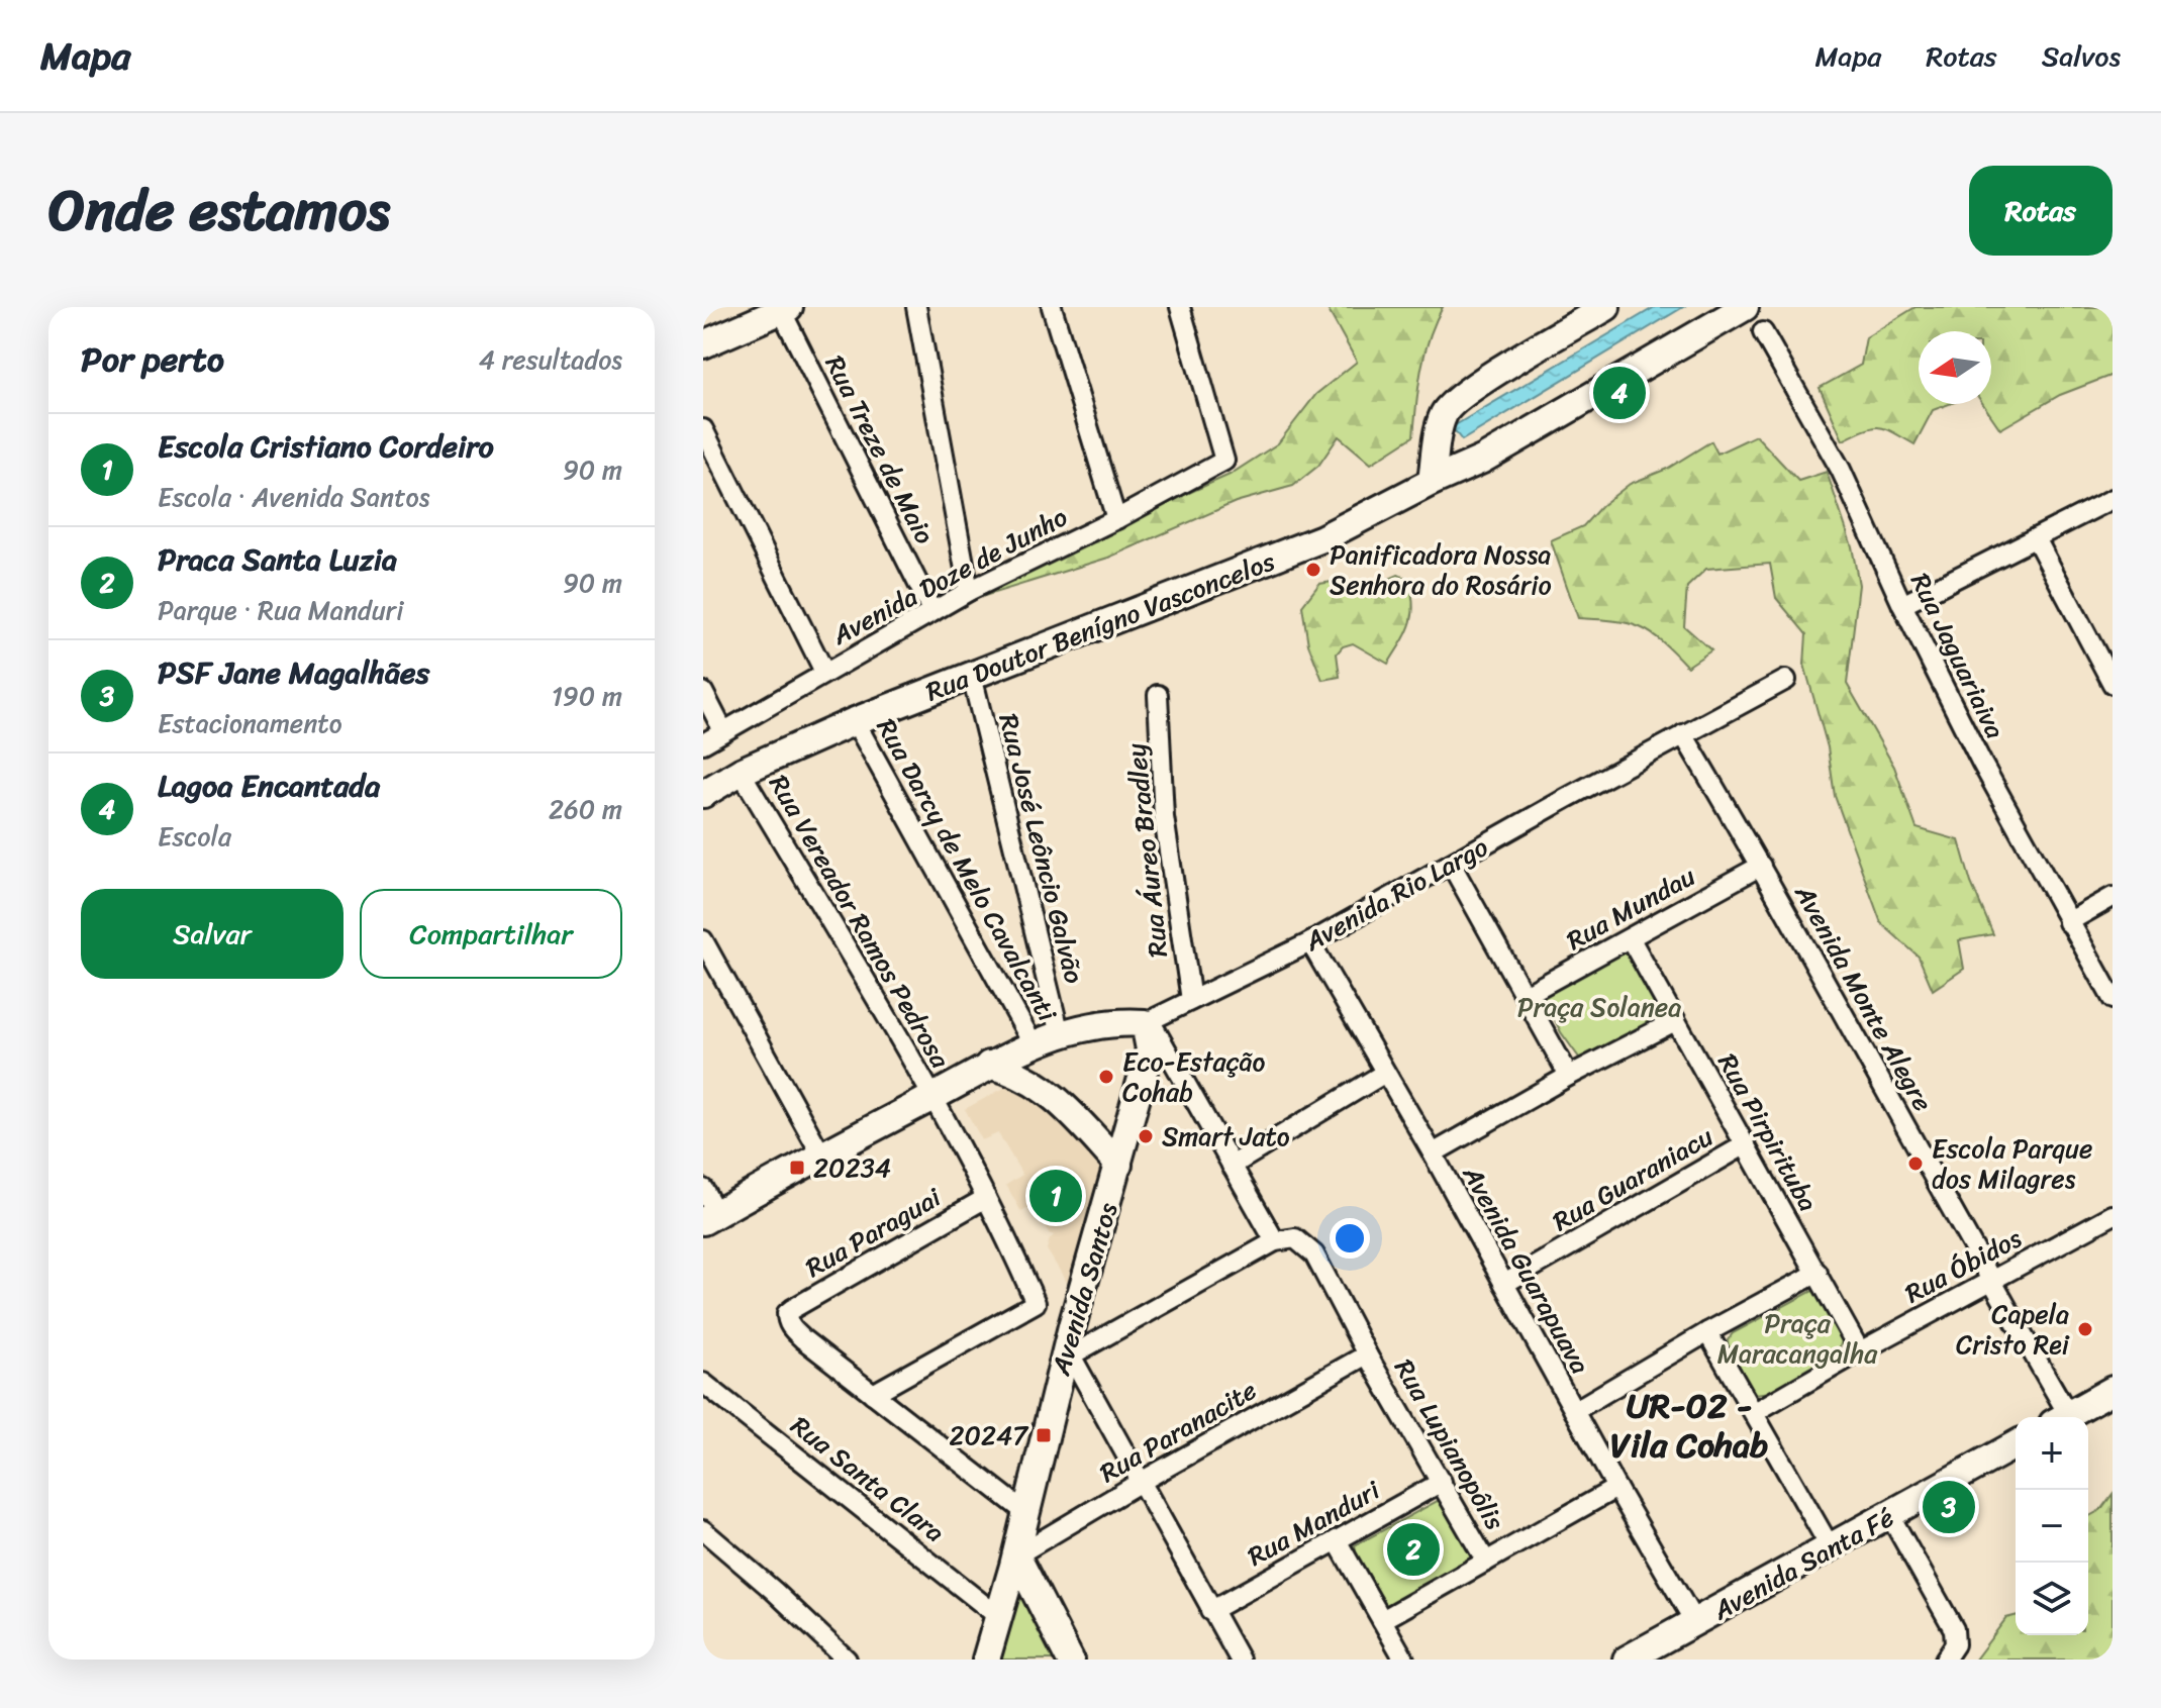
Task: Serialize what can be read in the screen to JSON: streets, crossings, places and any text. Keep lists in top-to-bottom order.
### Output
{
  "streets": {
    "main road": [
      "Rua Doutor Benígno Vasconcelos",
      "Avenida Rio Largo",
      "Avenida Santos",
      "Avenida Santa Fé"
    ],
    "street": [
      "Rua Treze de Maio",
      "Avenida Doze de Junho",
      "Rua Jaguariaiva",
      "Rua José Leôncio Galvão",
      "Rua Áureo Bradley",
      "Rua Darcy de Melo Cavalcanti",
      "Rua Mundau",
      "Rua Vereador Ramos Pedrosa",
      "Avenida Monte Alegre",
      "Rua Pirpirituba",
      "Rua Guaraniacu",
      "Rua Paraguai",
      "Rua Óbidos",
      "Avenida Guarapuava",
      "Rua Paranacite",
      "Rua Lupianopôlis",
      "Rua Santa Clara",
      "Rua Manduri"
    ]
  },
  "crossings": [
    ["Rua Treze de Maio", "Avenida Doze de Junho"],
    ["Rua Doutor Benígno Vasconcelos", "Rua José Leôncio Galvão"],
    ["Rua Doutor Benígno Vasconcelos", "Rua Darcy de Melo Cavalcanti"],
    ["Rua Doutor Benígno Vasconcelos", "Rua Vereador Ramos Pedrosa"],
    ["Rua José Leôncio Galvão", "Avenida Rio Largo"],
    ["Rua Áureo Bradley", "Avenida Rio Largo"],
    ["Rua Darcy de Melo Cavalcanti", "Avenida Rio Largo"],
    ["Avenida Rio Largo", "Rua Vereador Ramos Pedrosa"],
    ["Avenida Rio Largo", "Avenida Monte Alegre"],
    ["Avenida Rio Largo", "Avenida Guarapuava"],
    ["Avenida Rio Largo", "Avenida Santos"],
    ["Rua Mundau", "Avenida Monte Alegre"],
    ["Rua Mundau", "Rua Pirpirituba"],
    ["Rua Vereador Ramos Pedrosa", "Rua Paraguai"],
    ["Avenida Monte Alegre", "Rua Óbidos"],
    ["Rua Pirpirituba", "Rua Guaraniacu"],
    ["Rua Pirpirituba", "Rua Óbidos"],
    ["Rua Guaraniacu", "Avenida Guarapuava"],
    ["Avenida Guarapuava", "Avenida Santa Fé"],
    ["Avenida Santos", "Rua Paranacite"],
    ["Avenida Santos", "Rua Santa Clara"],
    ["Rua Paranacite", "Rua Lupianopôlis"],
    ["Rua Lupianopôlis", "Rua Manduri"]
  ],
  "districts": ["UR-02 - Vila Cohab"],
  "parks": ["Praça Solanea", "Praça Maracangalha"],
  "places": {
    "other": [
      "Panificadora Nossa Senhora do Rosário",
      "Eco-Estação Cohab",
      "Smart Jato",
      "Escola Parque dos Milagres",
      "Capela Cristo Rei"
    ],
    "transit": ["20234", "20247"]
  },
  "north": "left",
  "page": {
    "header": "Mapa",
    "nav": ["Mapa", "Rotas", "Salvos"],
    "title": "Onde estamos",
    "buttons": [
      "Rotas",
      ["Salvar", "Compartilhar"]
    ],
    "heading": ["Por perto", "4 resultados"],
    "pins": [
      "4",
      "1",
      "3",
      "2"
    ],
    "list": [
      {
        "mark": "1",
        "name": "Escola Cristiano Cordeiro",
        "note": "Escola · Avenida Santos",
        "value": "90 m"
      },
      {
        "mark": "2",
        "name": "Praca Santa Luzia",
        "note": "Parque · Rua Manduri",
        "value": "90 m"
      },
      {
        "mark": "3",
        "name": "PSF Jane Magalhães",
        "note": "Estacionamento",
        "value": "190 m"
      },
      {
        "mark": "4",
        "name": "Lagoa Encantada",
        "note": "Escola",
        "value": "260 m"
      }
    ],
    "map_buttons": ["+", "−"]
  }
}
